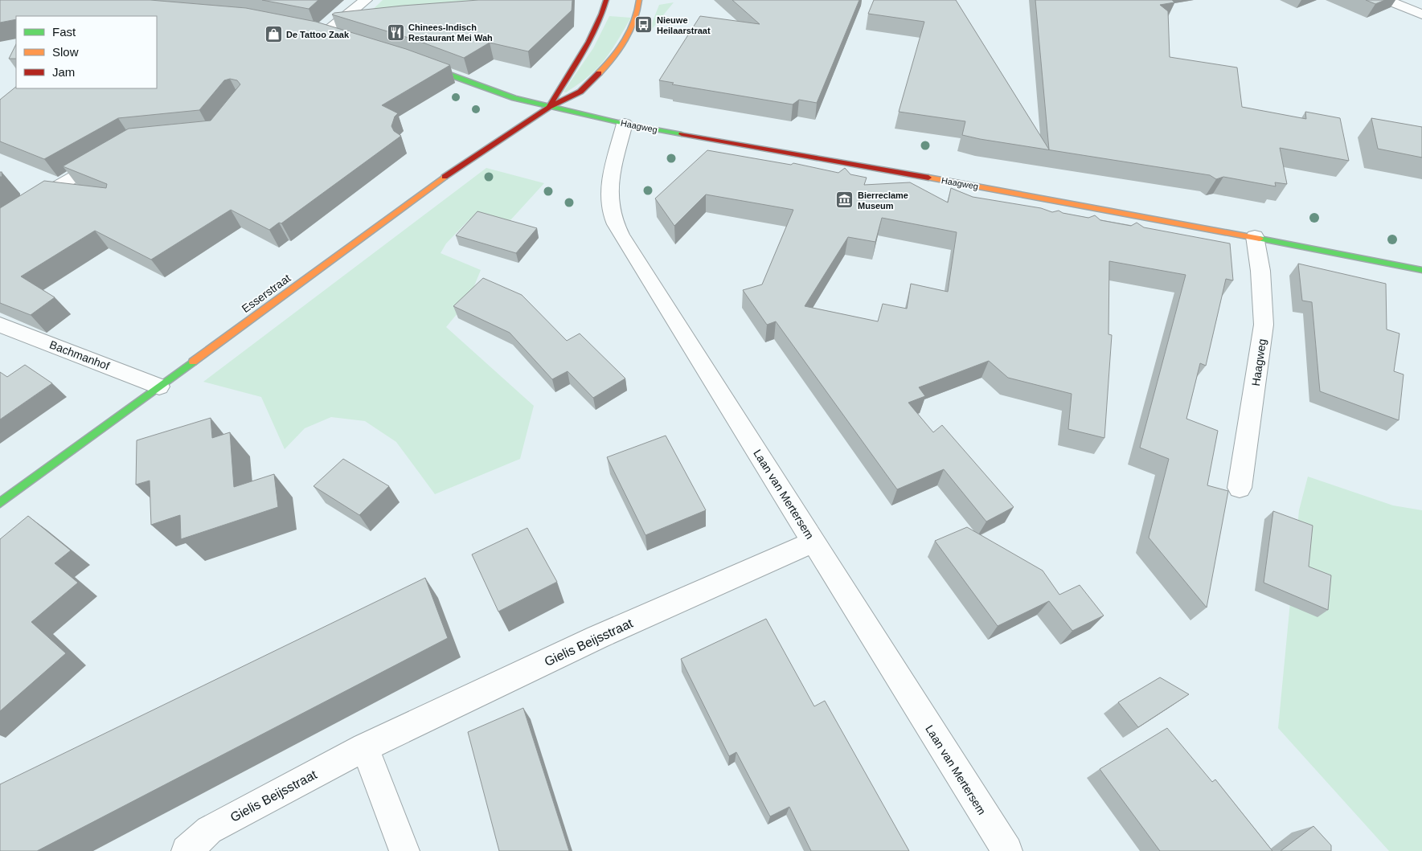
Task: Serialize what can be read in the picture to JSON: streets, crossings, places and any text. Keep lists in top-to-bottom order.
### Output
{
  "streets": {
    "street": [
      "Haagweg",
      "Esserstraat",
      "Bachmanhof",
      "Laan van Mertersem",
      "Gielis Beijsstraat"
    ]
  },
  "crossings": [
    ["Haagweg", "Esserstraat"],
    ["Haagweg", "Laan van Mertersem"],
    ["Esserstraat", "Bachmanhof"],
    ["Laan van Mertersem", "Gielis Beijsstraat"]
  ],
  "places": {
    "bus stop": ["Nieuwe Heilaarstraat"],
    "restaurant": ["Chinees-Indisch Restaurant Mei Wah"],
    "shop": ["De Tattoo Zaak"],
    "museum": ["Bierreclame Museum"]
  },
  "legend": ["Fast", "Slow", "Jam"]
}
